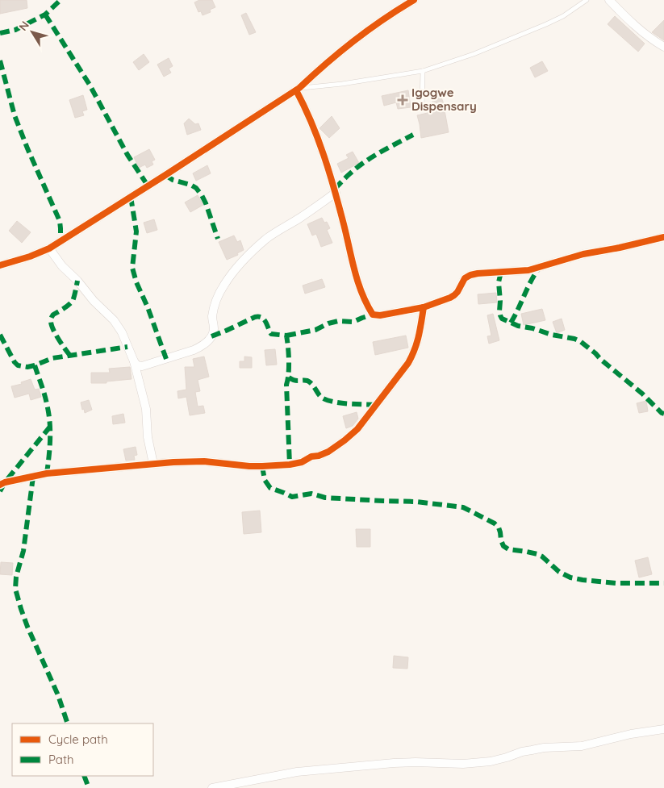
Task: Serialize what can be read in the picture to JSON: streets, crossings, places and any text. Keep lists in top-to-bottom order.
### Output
{
  "places": {
    "health": ["Igogwe Dispensary"]
  },
  "legend": ["Cycle path", "Path"],
  "north": "top left"
}
